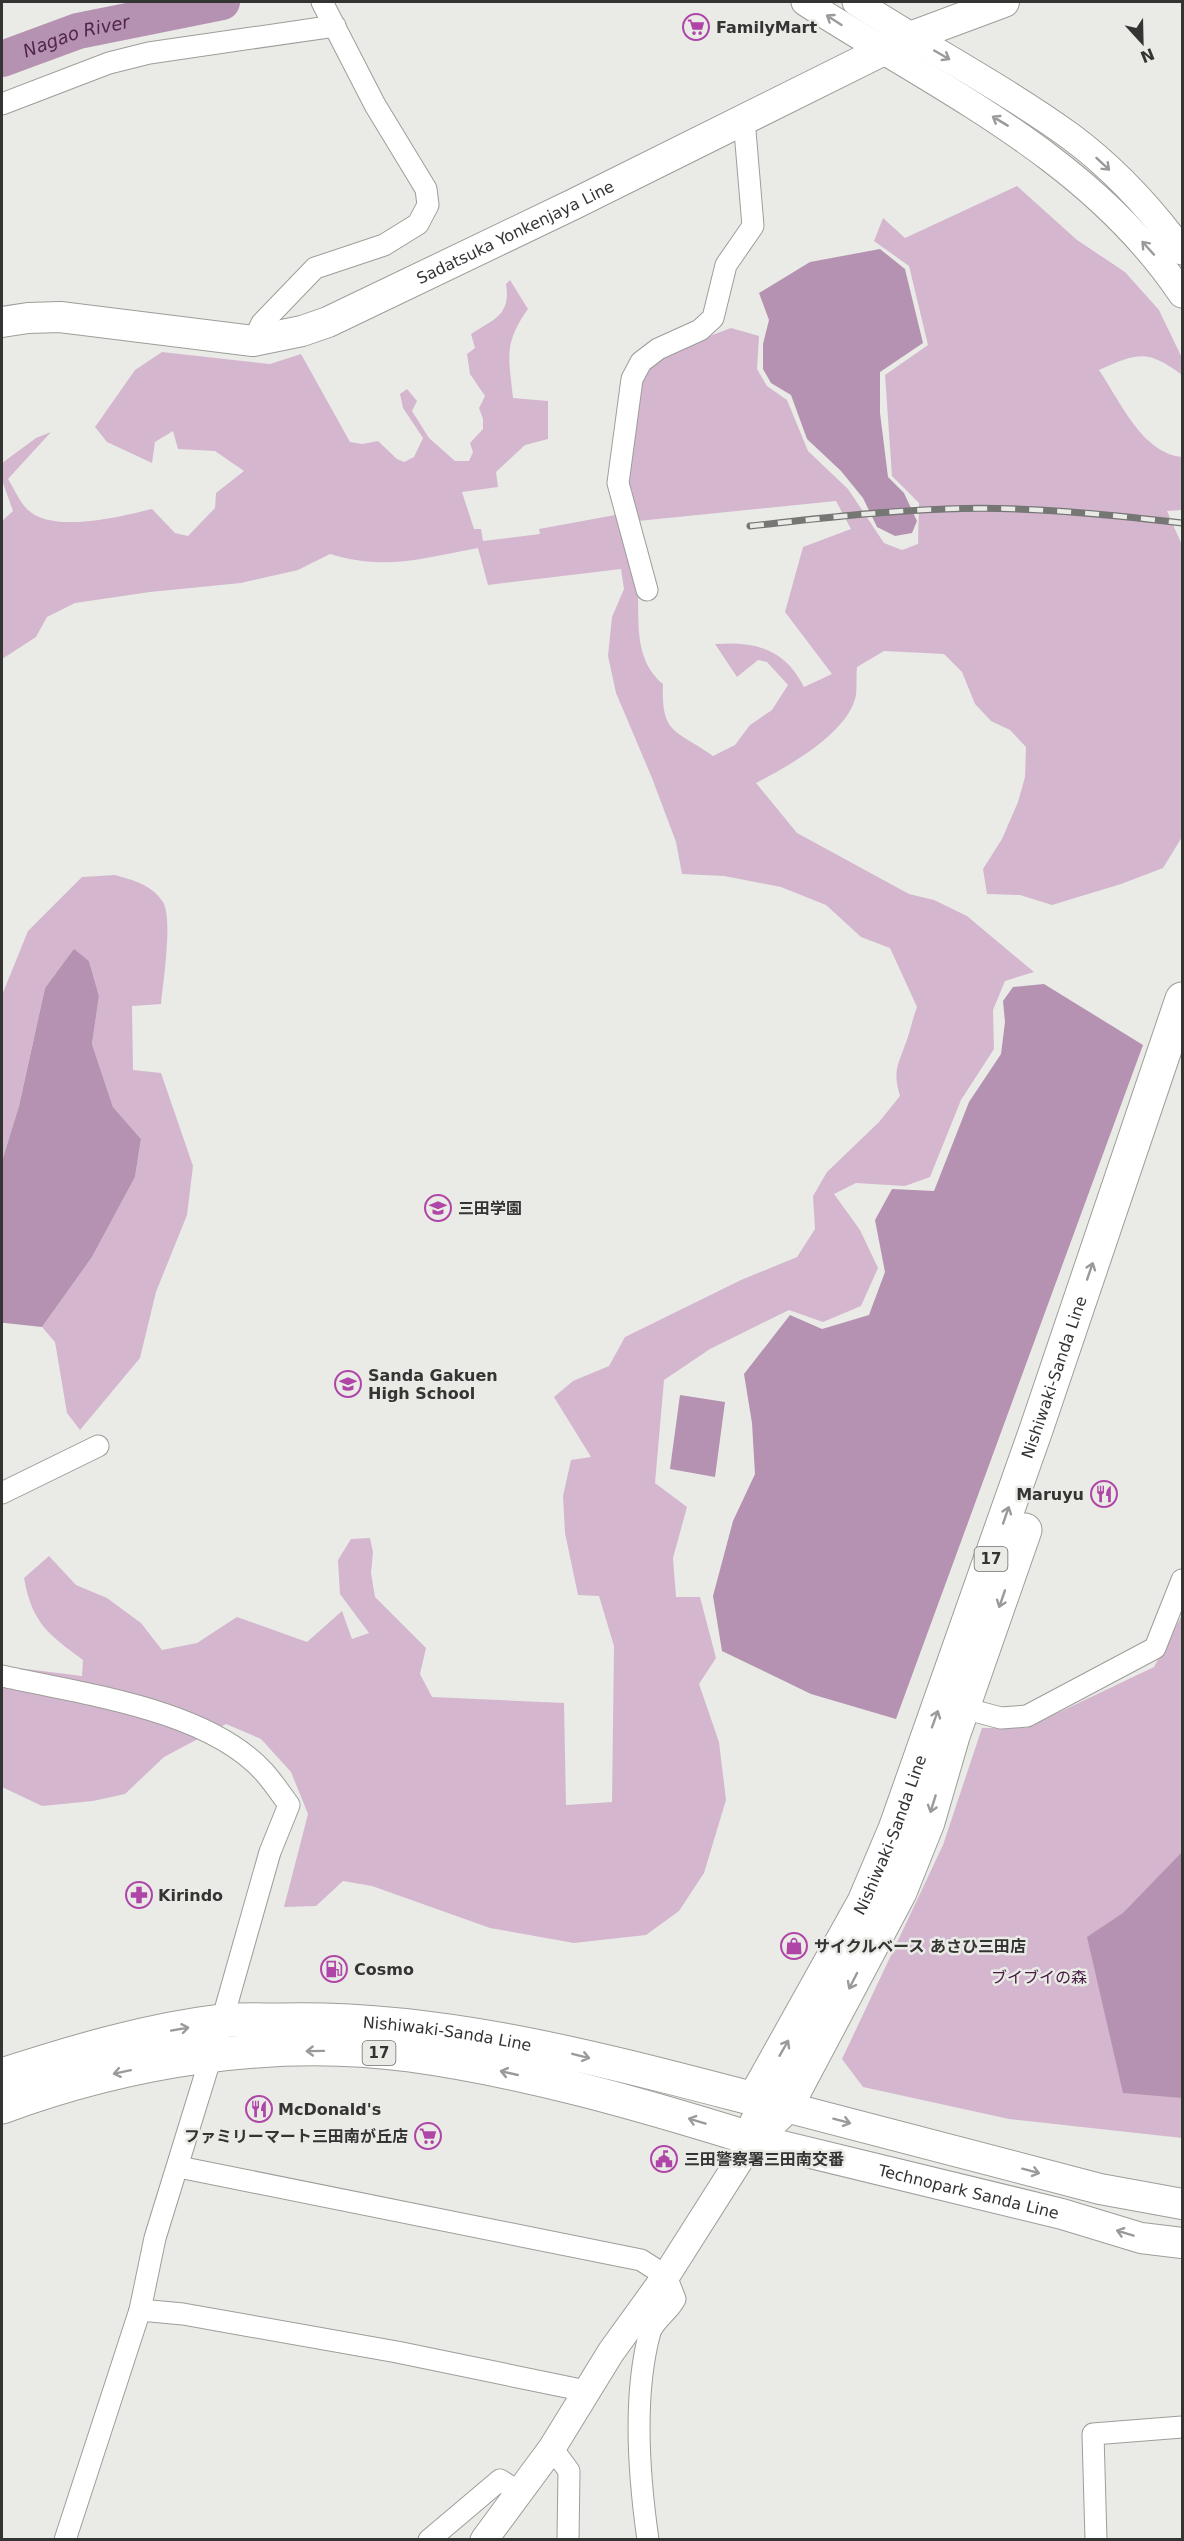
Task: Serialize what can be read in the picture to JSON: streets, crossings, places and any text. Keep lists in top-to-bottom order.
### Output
{
  "streets": {
    "main road": [
      "Sadatsuka Yonkenjaya Line",
      "Nishiwaki-Sanda Line",
      "17",
      "Technopark Sanda Line"
    ]
  },
  "crossings": [
    ["Nishiwaki-Sanda Line", "Technopark Sanda Line"]
  ],
  "water": ["Nagao River"],
  "parks": ["ブイブイの森"],
  "places": {
    "supermarket": ["FamilyMart", "ファミリーマート三田南が丘店"],
    "school or university": ["三田学園", "Sanda Gakuen High School"],
    "restaurant": ["Maruyu", "McDonald's"],
    "pharmacy": ["Kirindo"],
    "shop": ["サイクルベース あさひ三田店"],
    "fuel station": ["Cosmo"],
    "public building": ["三田警察署三田南交番"]
  },
  "north": "bottom"
}
